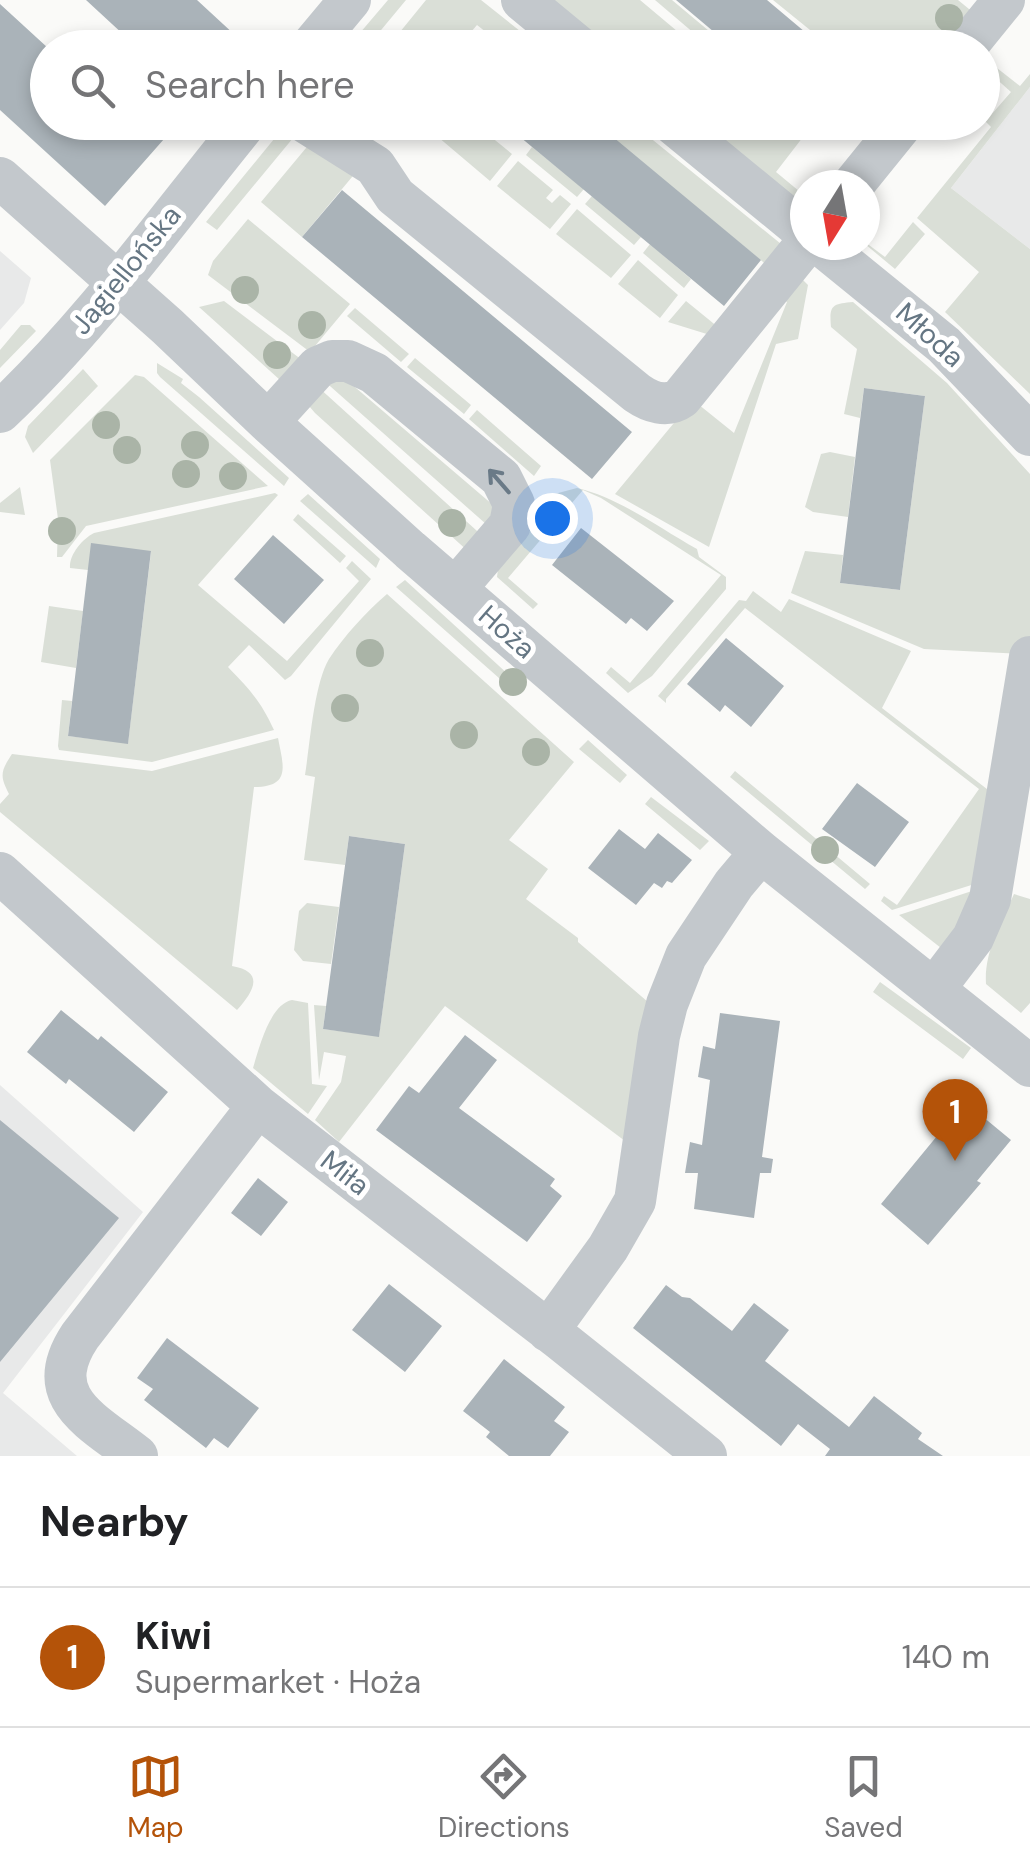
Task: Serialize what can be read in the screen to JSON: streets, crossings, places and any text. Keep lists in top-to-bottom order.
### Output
{
  "streets": {
    "street": [
      "Jagiellońska",
      "Młoda",
      "Hoża",
      "Miła"
    ]
  },
  "crossings": [
    ["Jagiellońska", "Hoża"]
  ],
  "north": "bottom",
  "page": {
    "search": "Search here",
    "pins": "1",
    "heading": "Nearby",
    "list": [
      {
        "mark": "1",
        "name": "Kiwi",
        "note": "Supermarket · Hoża",
        "value": "140 m"
      }
    ],
    "nav": ["Map", "Directions", "Saved"]
  }
}
